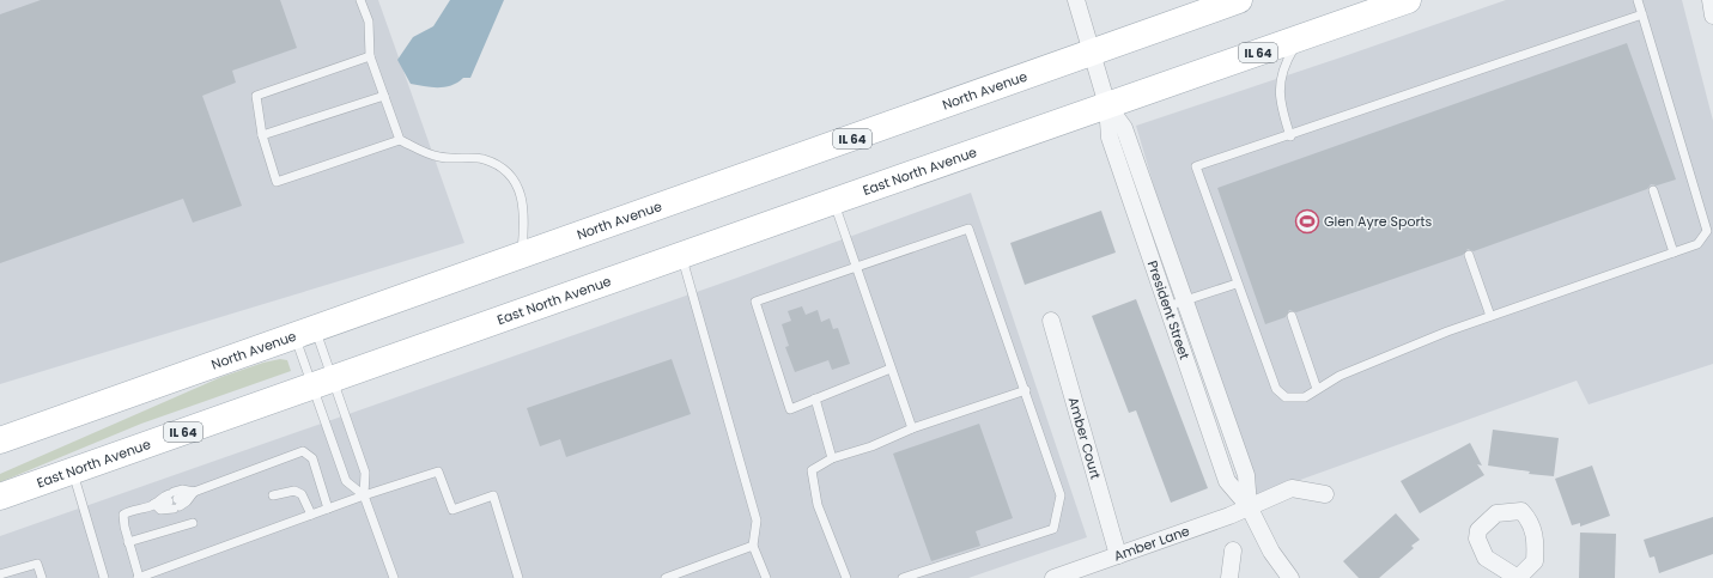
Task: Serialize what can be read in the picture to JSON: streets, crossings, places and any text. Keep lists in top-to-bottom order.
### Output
{
  "streets": {
    "main road": ["IL 64", "North Avenue", "East North Avenue"],
    "street": ["President Street", "Amber Court", "Amber Lane"]
  },
  "crossings": [
    ["IL 64", "East North Avenue"],
    ["IL 64", "President Street"],
    ["North Avenue", "President Street"],
    ["East North Avenue", "President Street"],
    ["President Street", "Amber Lane"],
    ["Amber Court", "Amber Lane"]
  ],
  "places": {
    "sports": ["Glen Ayre Sports"]
  }
}
